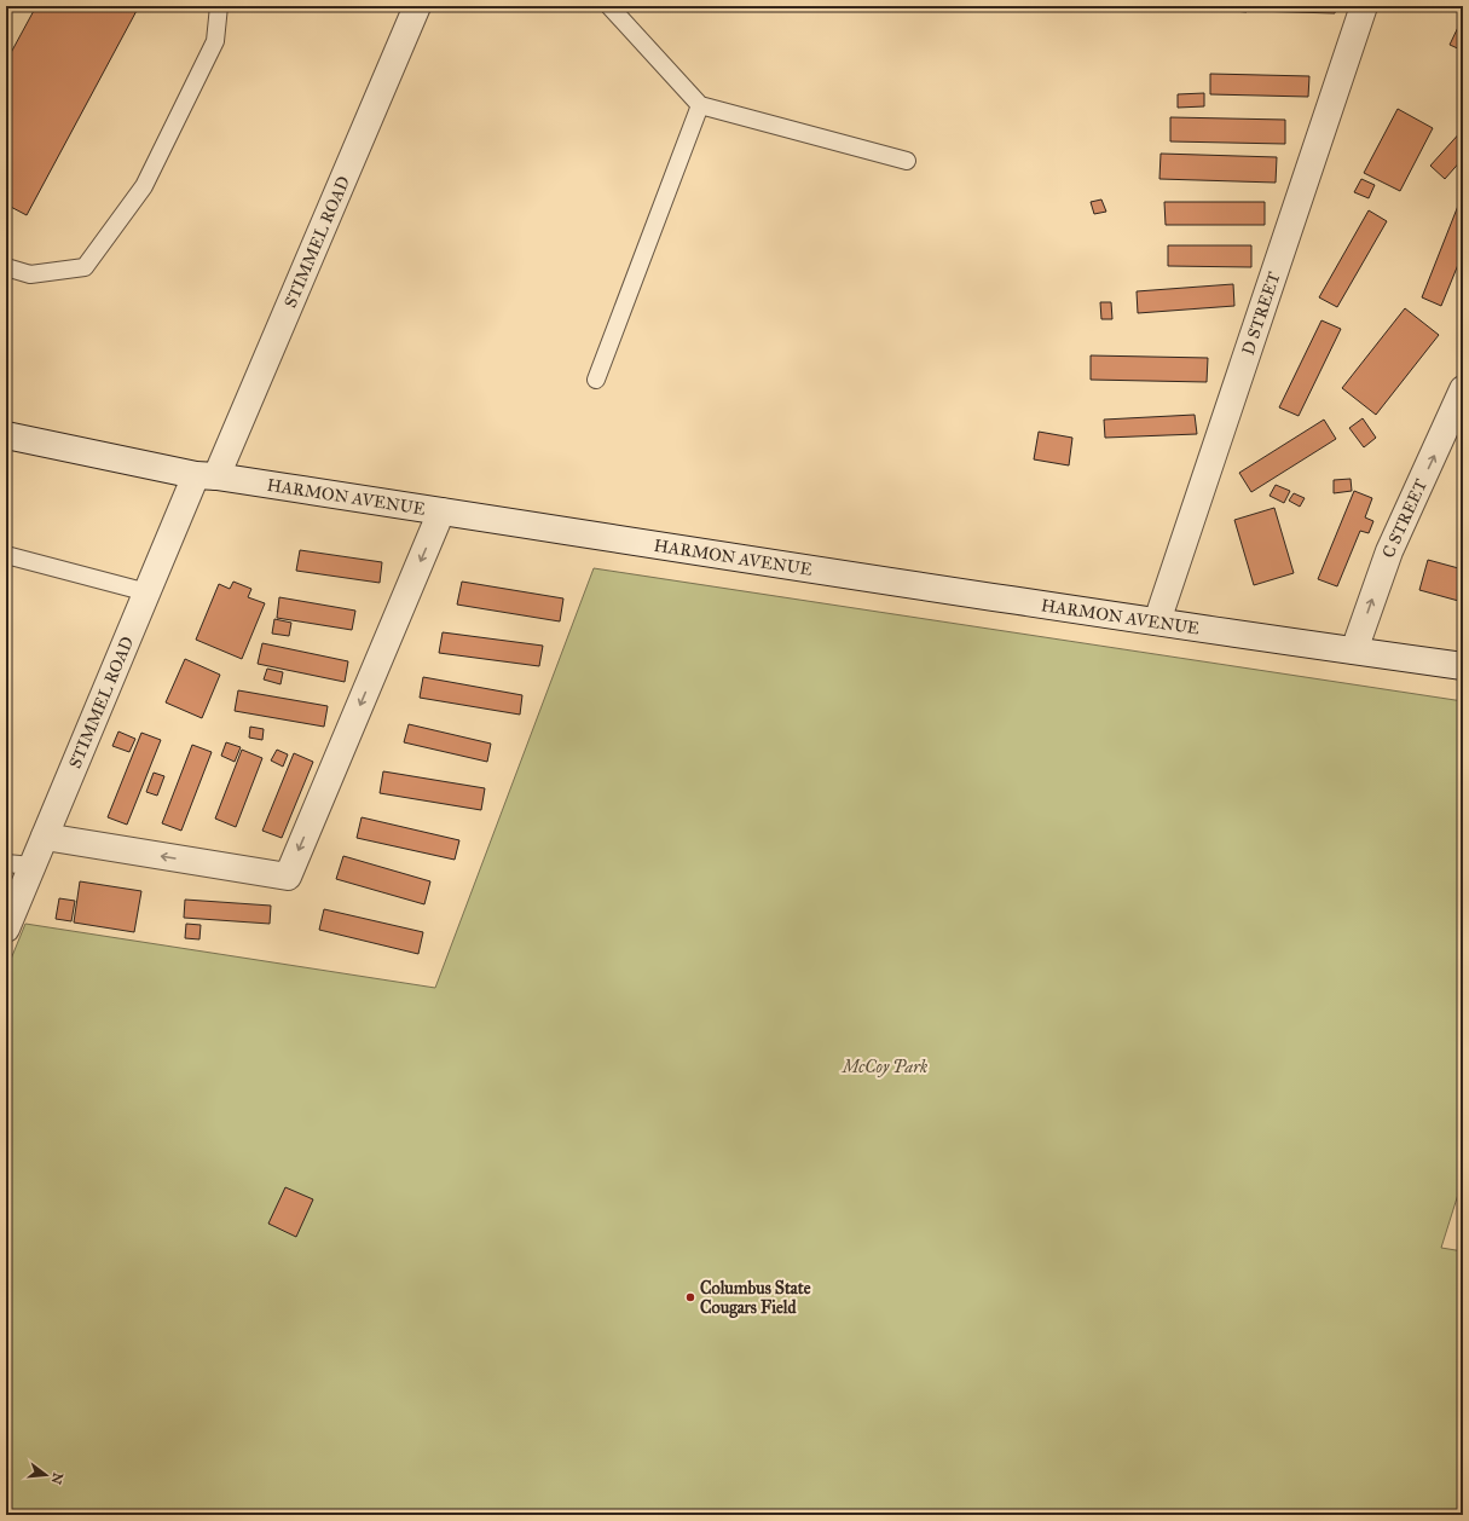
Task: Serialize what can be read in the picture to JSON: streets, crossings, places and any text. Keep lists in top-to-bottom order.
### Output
{
  "streets": {
    "street": [
      "STIMMEL ROAD",
      "D STREET",
      "HARMON AVENUE",
      "C STREET"
    ]
  },
  "crossings": [
    ["STIMMEL ROAD", "HARMON AVENUE"],
    ["D STREET", "HARMON AVENUE"],
    ["HARMON AVENUE", "C STREET"]
  ],
  "one_way": ["C STREET"],
  "parks": ["McCoy Park"],
  "places": ["Columbus State Cougars Field"],
  "north": "right"
}
